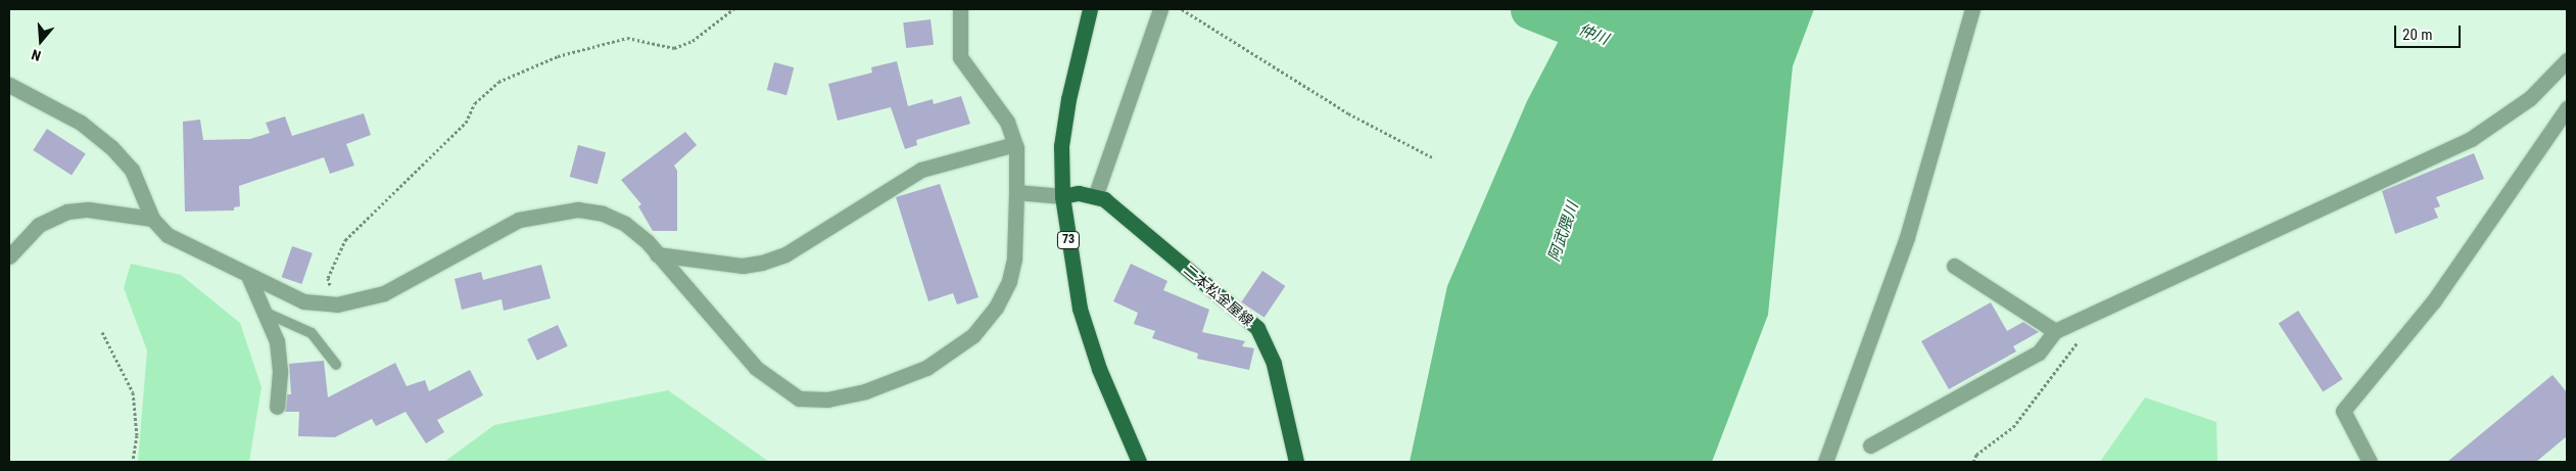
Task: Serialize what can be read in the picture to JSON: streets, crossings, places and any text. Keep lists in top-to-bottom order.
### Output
{
  "streets": {
    "main road": ["73", "二本松金屋線"]
  },
  "water": ["仲川", "阿武隈川"],
  "scale_bar": "20 m",
  "north": "bottom"
}
